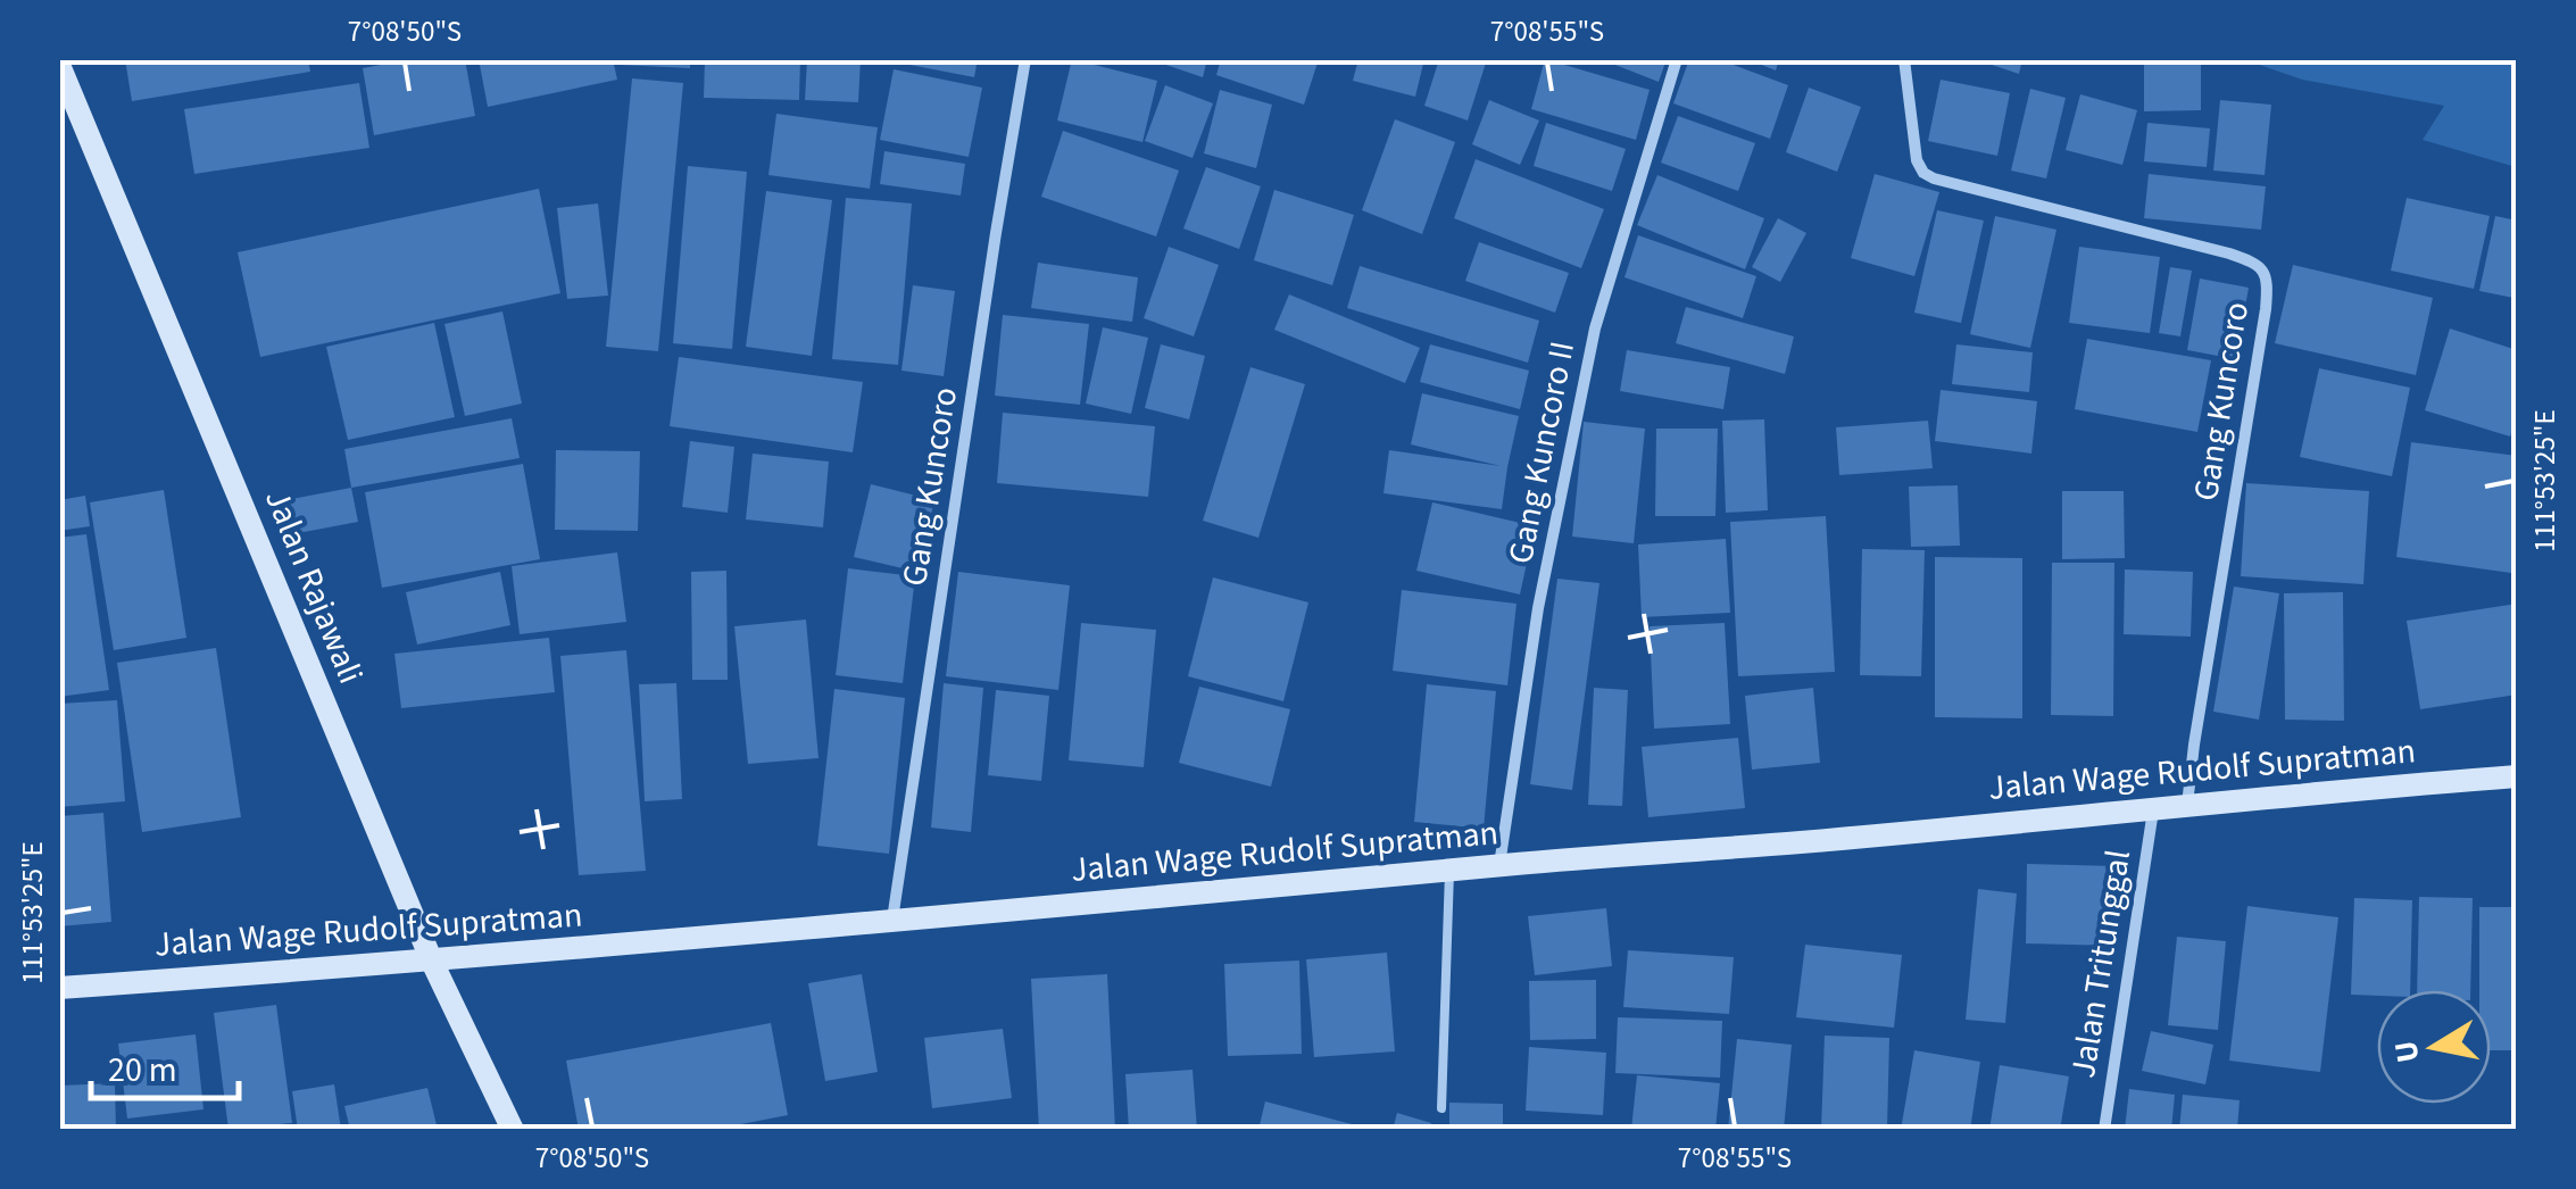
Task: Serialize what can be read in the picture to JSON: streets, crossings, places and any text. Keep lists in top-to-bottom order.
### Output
{
  "streets": {
    "main road": ["Jalan Rajawali", "Jalan Wage Rudolf Supratman"],
    "street": ["Gang Kuncoro", "Gang Kuncoro II", "Jalan Tritunggal"]
  },
  "crossings": [
    ["Gang Kuncoro", "Jalan Wage Rudolf Supratman"],
    ["Gang Kuncoro II", "Jalan Wage Rudolf Supratman"],
    ["Jalan Rajawali", "Jalan Wage Rudolf Supratman"],
    ["Jalan Wage Rudolf Supratman", "Jalan Tritunggal"]
  ],
  "scale_bar": "20 m",
  "north": "left",
  "coordinates": ["7°08'50\"S", "7°08'55\"S", "111°53'25\"E"]
}
